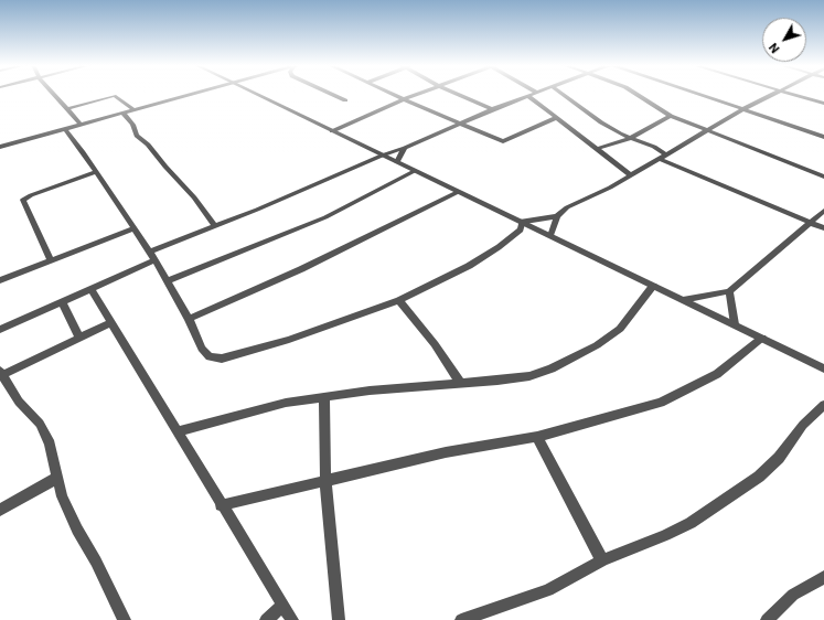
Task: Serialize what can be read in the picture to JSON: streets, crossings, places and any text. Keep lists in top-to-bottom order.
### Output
{
  "north": "bottom left"
}
